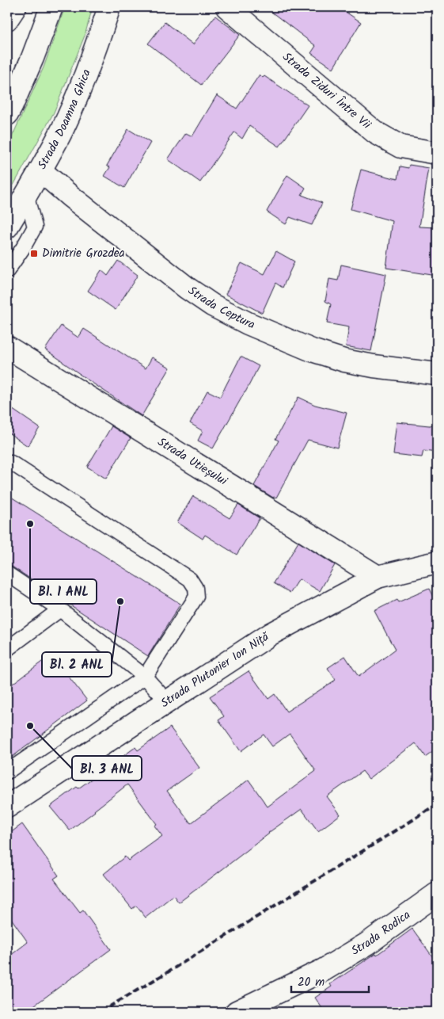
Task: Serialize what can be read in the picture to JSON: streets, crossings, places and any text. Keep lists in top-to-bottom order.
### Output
{
  "streets": {
    "street": [
      "Strada Ziduri Între Vii",
      "Strada Doamna Ghica",
      "Strada Ceptura",
      "Strada Utieșului",
      "Strada Plutonier Ion Niță",
      "Strada Rodica"
    ]
  },
  "crossings": [
    ["Strada Doamna Ghica", "Strada Ceptura"],
    ["Strada Utieșului", "Strada Plutonier Ion Niță"]
  ],
  "places": {
    "transit": ["Dimitrie Grozdea"],
    "other": ["Bl. 1 ANL", "Bl. 2 ANL", "Bl. 3 ANL"]
  },
  "scale_bar": "20 m"
}
